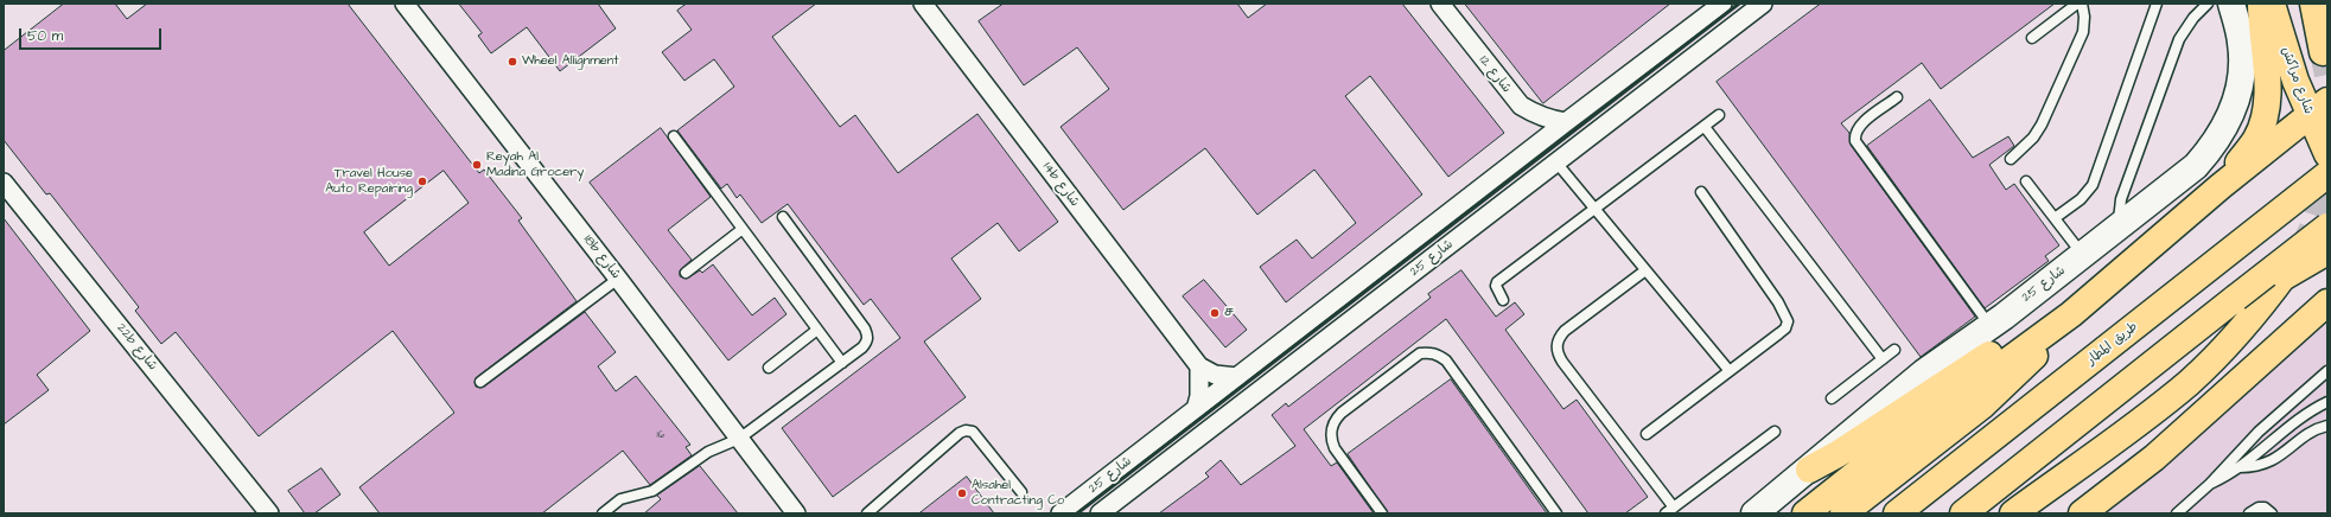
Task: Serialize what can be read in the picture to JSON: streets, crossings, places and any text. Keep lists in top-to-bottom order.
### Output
{
  "streets": {
    "main road": ["شارع مراكش", "طريق المطار"],
    "street": [
      "شارع 12",
      "14b شارع",
      "18b شارع",
      "شارع 25",
      "22b شارع"
    ]
  },
  "crossings": [
    ["شارع 12", "شارع 25"]
  ],
  "places": [
    "Wheel Allignment",
    "Reyah Al Madina Grocery",
    "Travel House Auto Repairing",
    "ச",
    "Alsahel Contracting Co"
  ],
  "house_numbers": ["16"],
  "scale_bar": "50 m"
}
